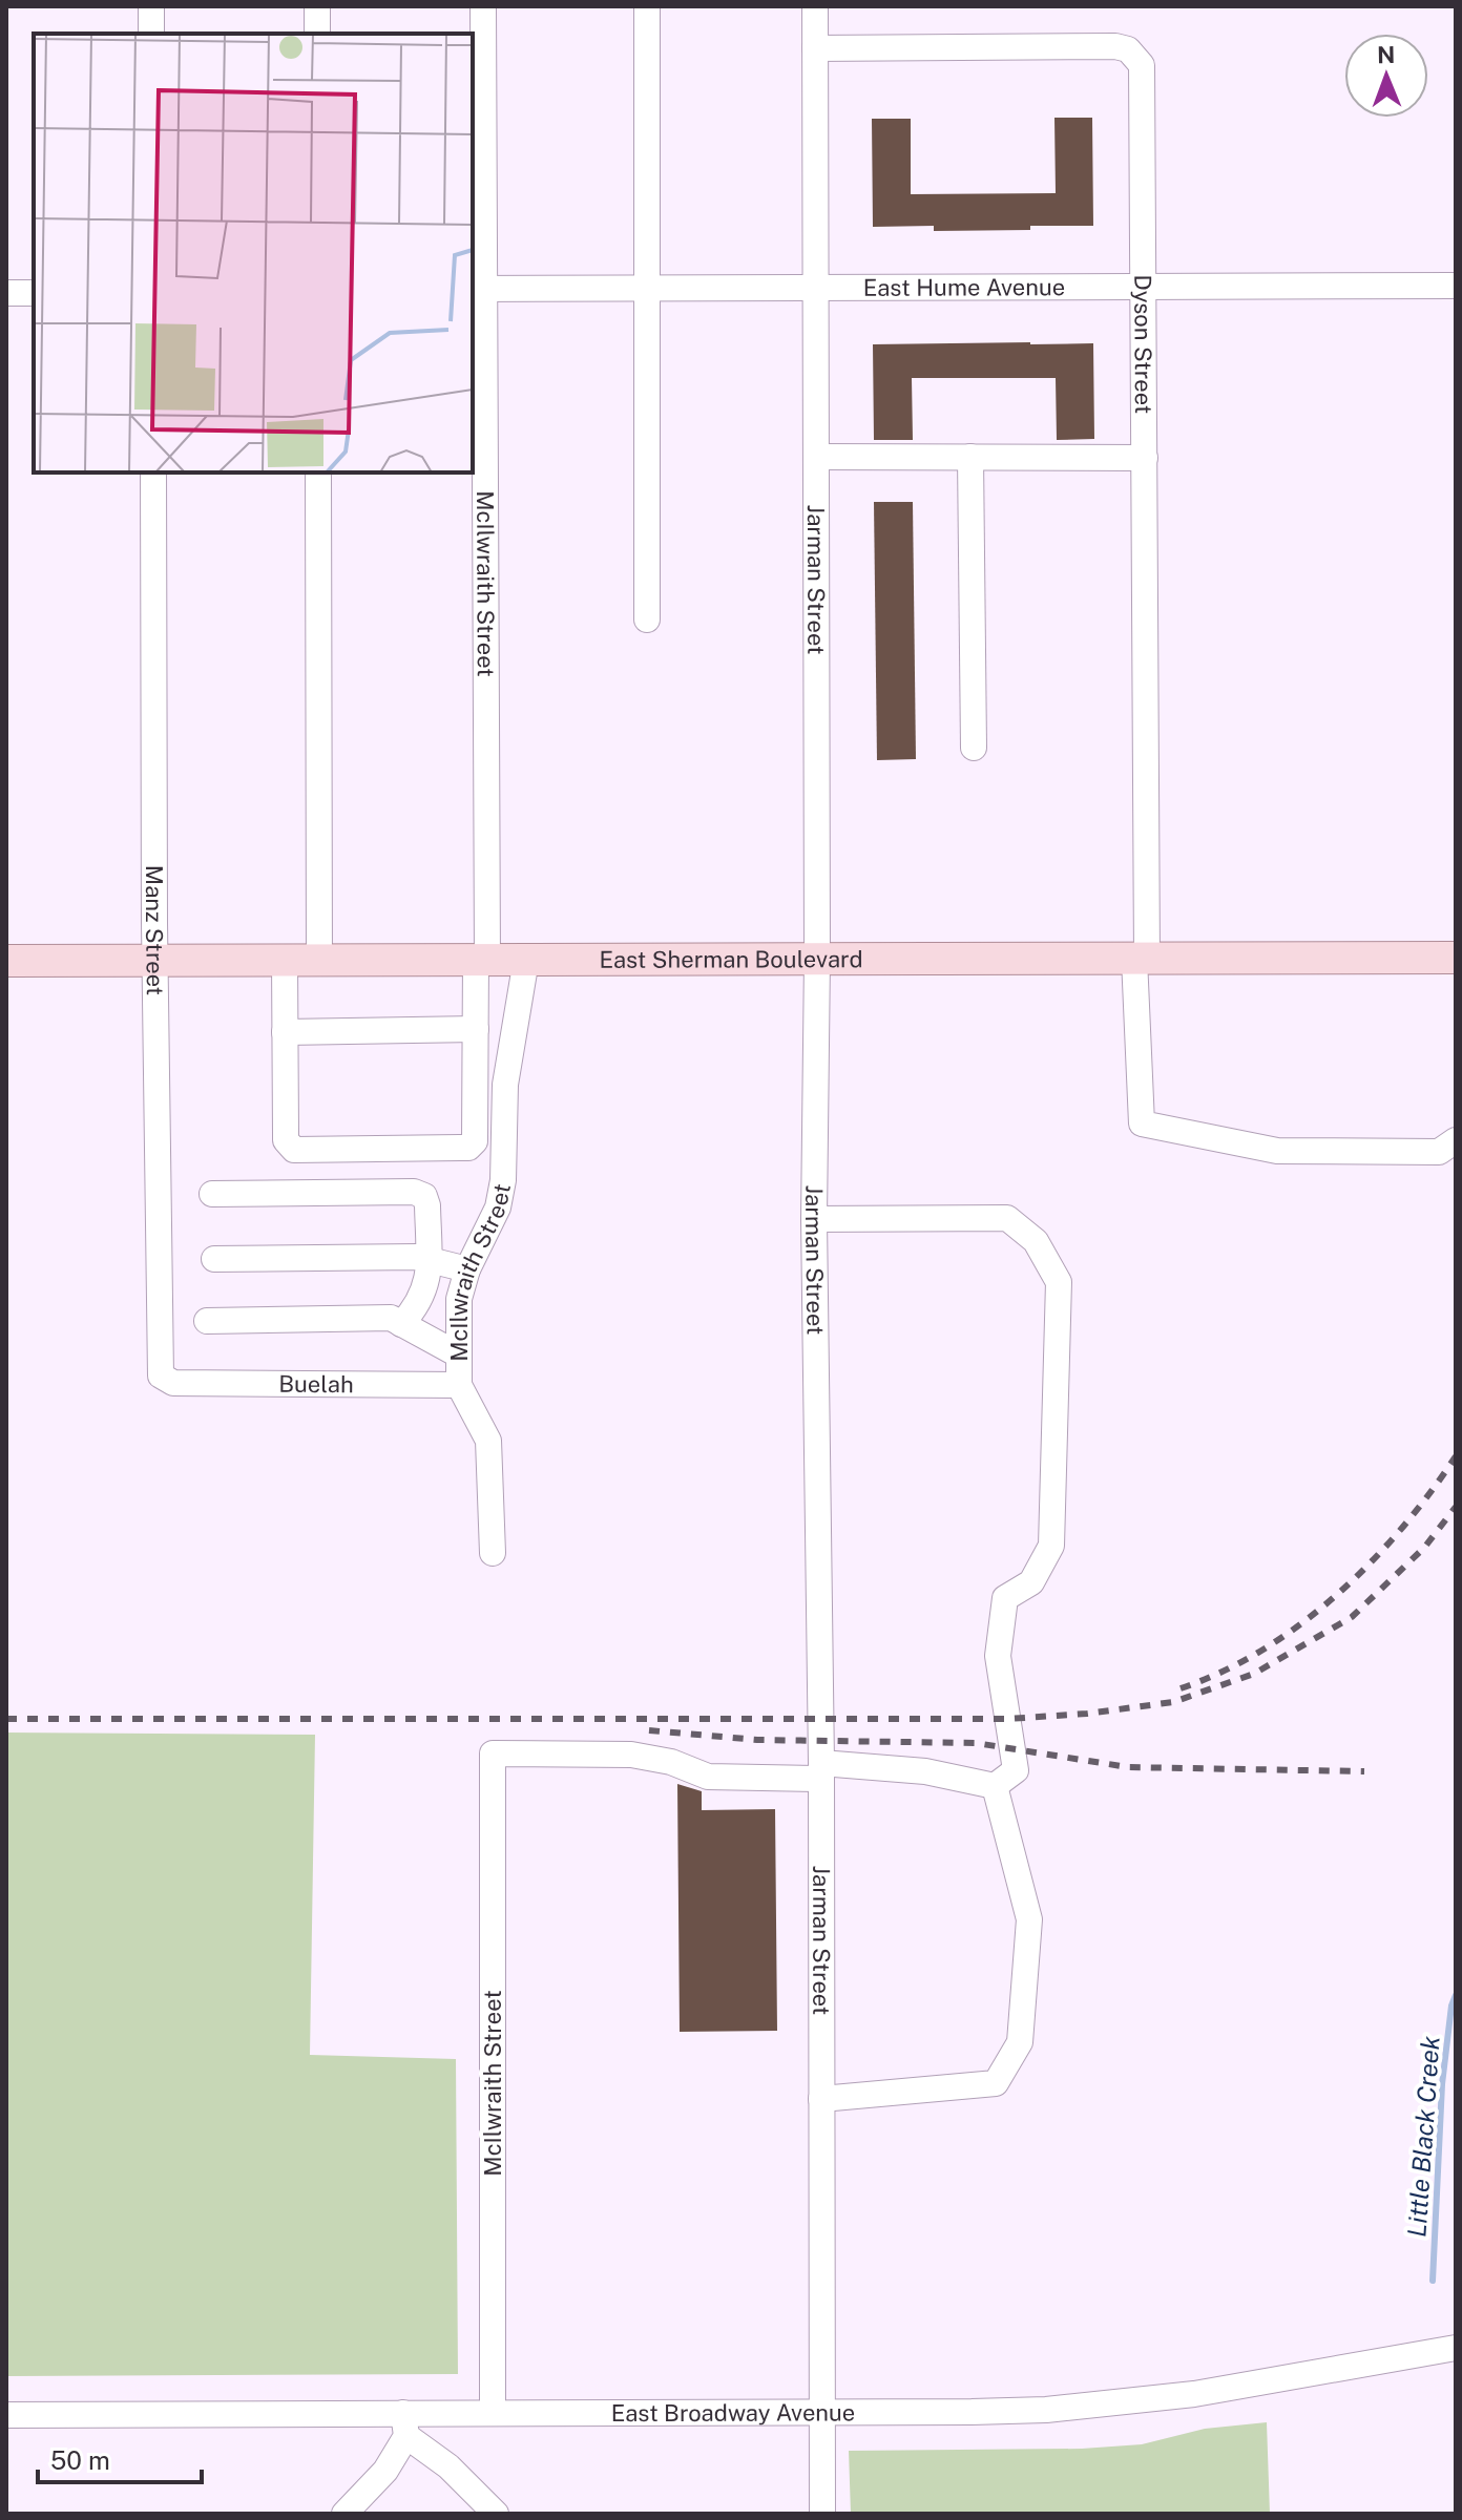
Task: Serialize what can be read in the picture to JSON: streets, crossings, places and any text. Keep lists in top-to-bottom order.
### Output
{
  "streets": {
    "main road": ["East Sherman Boulevard"],
    "street": [
      "East Hume Avenue",
      "Dyson Street",
      "Jarman Street",
      "McIlwraith Street",
      "Manz Street",
      "Buelah",
      "East Broadway Avenue"
    ]
  },
  "crossings": [
    ["East Hume Avenue", "Dyson Street"],
    ["East Hume Avenue", "Jarman Street"],
    ["East Hume Avenue", "McIlwraith Street"],
    ["Dyson Street", "Jarman Street"],
    ["Dyson Street", "East Sherman Boulevard"],
    ["Jarman Street", "McIlwraith Street"],
    ["Jarman Street", "East Sherman Boulevard"],
    ["Jarman Street", "East Broadway Avenue"],
    ["McIlwraith Street", "East Sherman Boulevard"],
    ["McIlwraith Street", "Buelah"],
    ["McIlwraith Street", "East Broadway Avenue"],
    ["Manz Street", "East Sherman Boulevard"],
    ["Manz Street", "Buelah"]
  ],
  "water": ["Little Black Creek"],
  "scale_bar": "50 m",
  "north": "top"
}
